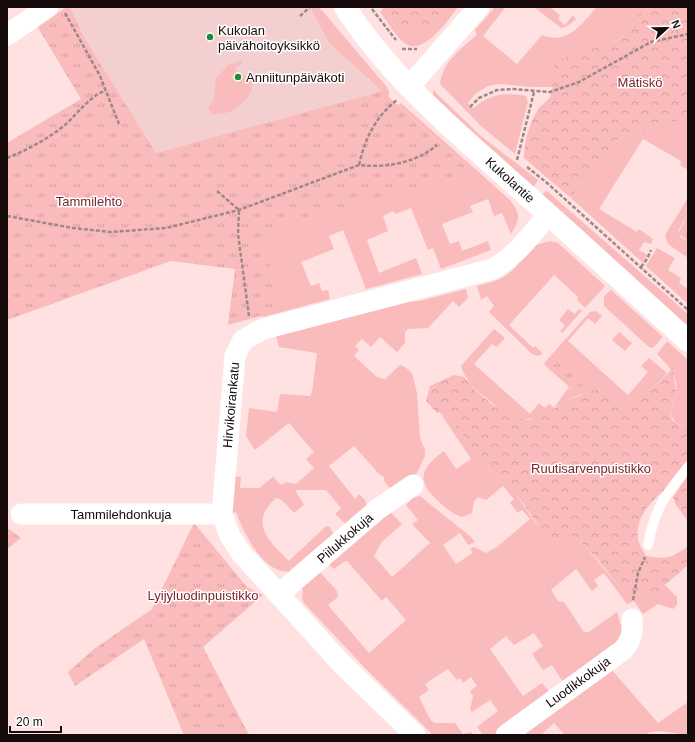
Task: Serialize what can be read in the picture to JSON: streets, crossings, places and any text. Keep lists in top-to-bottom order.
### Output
{
  "streets": {
    "street": [
      "Kukolantie",
      "Hirvikoirankatu",
      "Tammilehdonkuja",
      "Piilukkokuja",
      "Luodikkokuja"
    ]
  },
  "crossings": [
    ["Kukolantie", "Hirvikoirankatu"],
    ["Hirvikoirankatu", "Tammilehdonkuja"],
    ["Hirvikoirankatu", "Piilukkokuja"]
  ],
  "parks": [
    "Mätiskö",
    "Tammilehto",
    "Ruutisarvenpuistikko",
    "Lyijyluodinpuistikko"
  ],
  "places": ["Kukolan päivähoitoyksikkö", "Anniitunpäiväkoti"],
  "scale_bar": "20 m",
  "north": "right"
}
